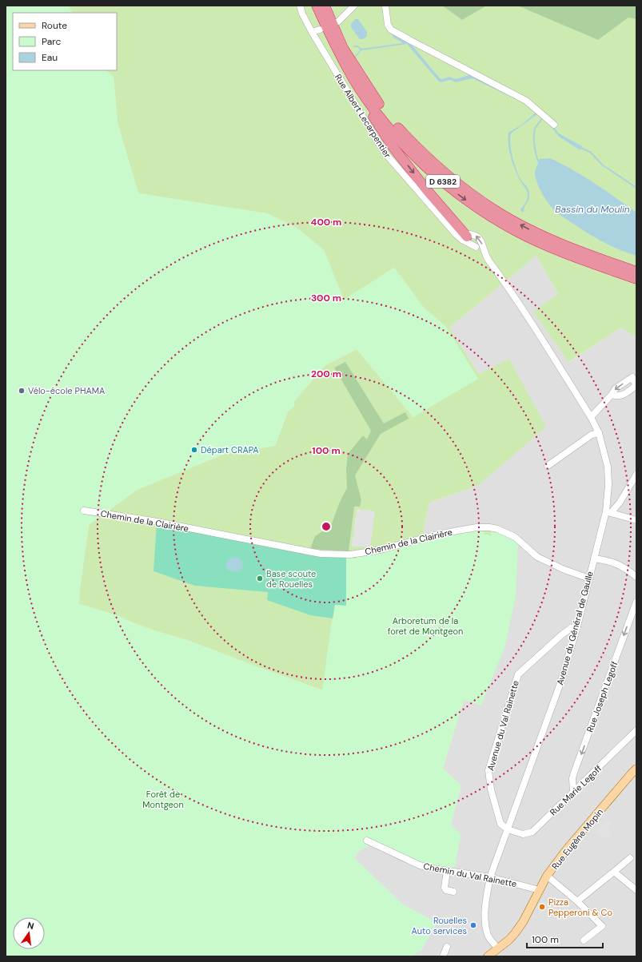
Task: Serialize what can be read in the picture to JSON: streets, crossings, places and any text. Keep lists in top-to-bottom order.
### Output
{
  "streets": {
    "highway": ["D 6382"],
    "main road": ["Rue Eugène Mopin"],
    "street": [
      "Rue Albert Lecarpentier",
      "Chemin de la Clairière",
      "Avenue du Général de Gaulle",
      "Rue Joseph Legoff",
      "Avenue du Val Rainette",
      "Rue Marie Legoff",
      "Chemin du Val Rainette"
    ]
  },
  "crossings": [
    ["Rue Albert Lecarpentier", "Avenue du Général de Gaulle"],
    ["Chemin de la Clairière", "Avenue du Général de Gaulle"],
    ["Avenue du Général de Gaulle", "Avenue du Val Rainette"],
    ["Avenue du Général de Gaulle", "Rue Marie Legoff"],
    ["Avenue du Général de Gaulle", "Rue Eugène Mopin"],
    ["Avenue du Général de Gaulle", "Chemin du Val Rainette"],
    ["Rue Joseph Legoff", "Rue Marie Legoff"],
    ["Avenue du Val Rainette", "Rue Marie Legoff"],
    ["Rue Eugène Mopin", "Chemin du Val Rainette"]
  ],
  "one_way": ["Rue Joseph Legoff"],
  "water": ["Bassin du Moulin"],
  "parks": ["Arboretum de la foret de Montgeon", "Forêt de Montgeon"],
  "places": [
    "Vélo-école PHAMA",
    "Départ CRAPA",
    "Base scoute de Rouelles",
    "Pizza Pepperoni & Co",
    "Rouelles Auto services"
  ],
  "legend": ["Route", "Parc", "Eau"],
  "scale_bar": "100 m",
  "north": "top",
  "rings": [
    "400 m",
    "300 m",
    "200 m",
    "100 m"
  ]
}
